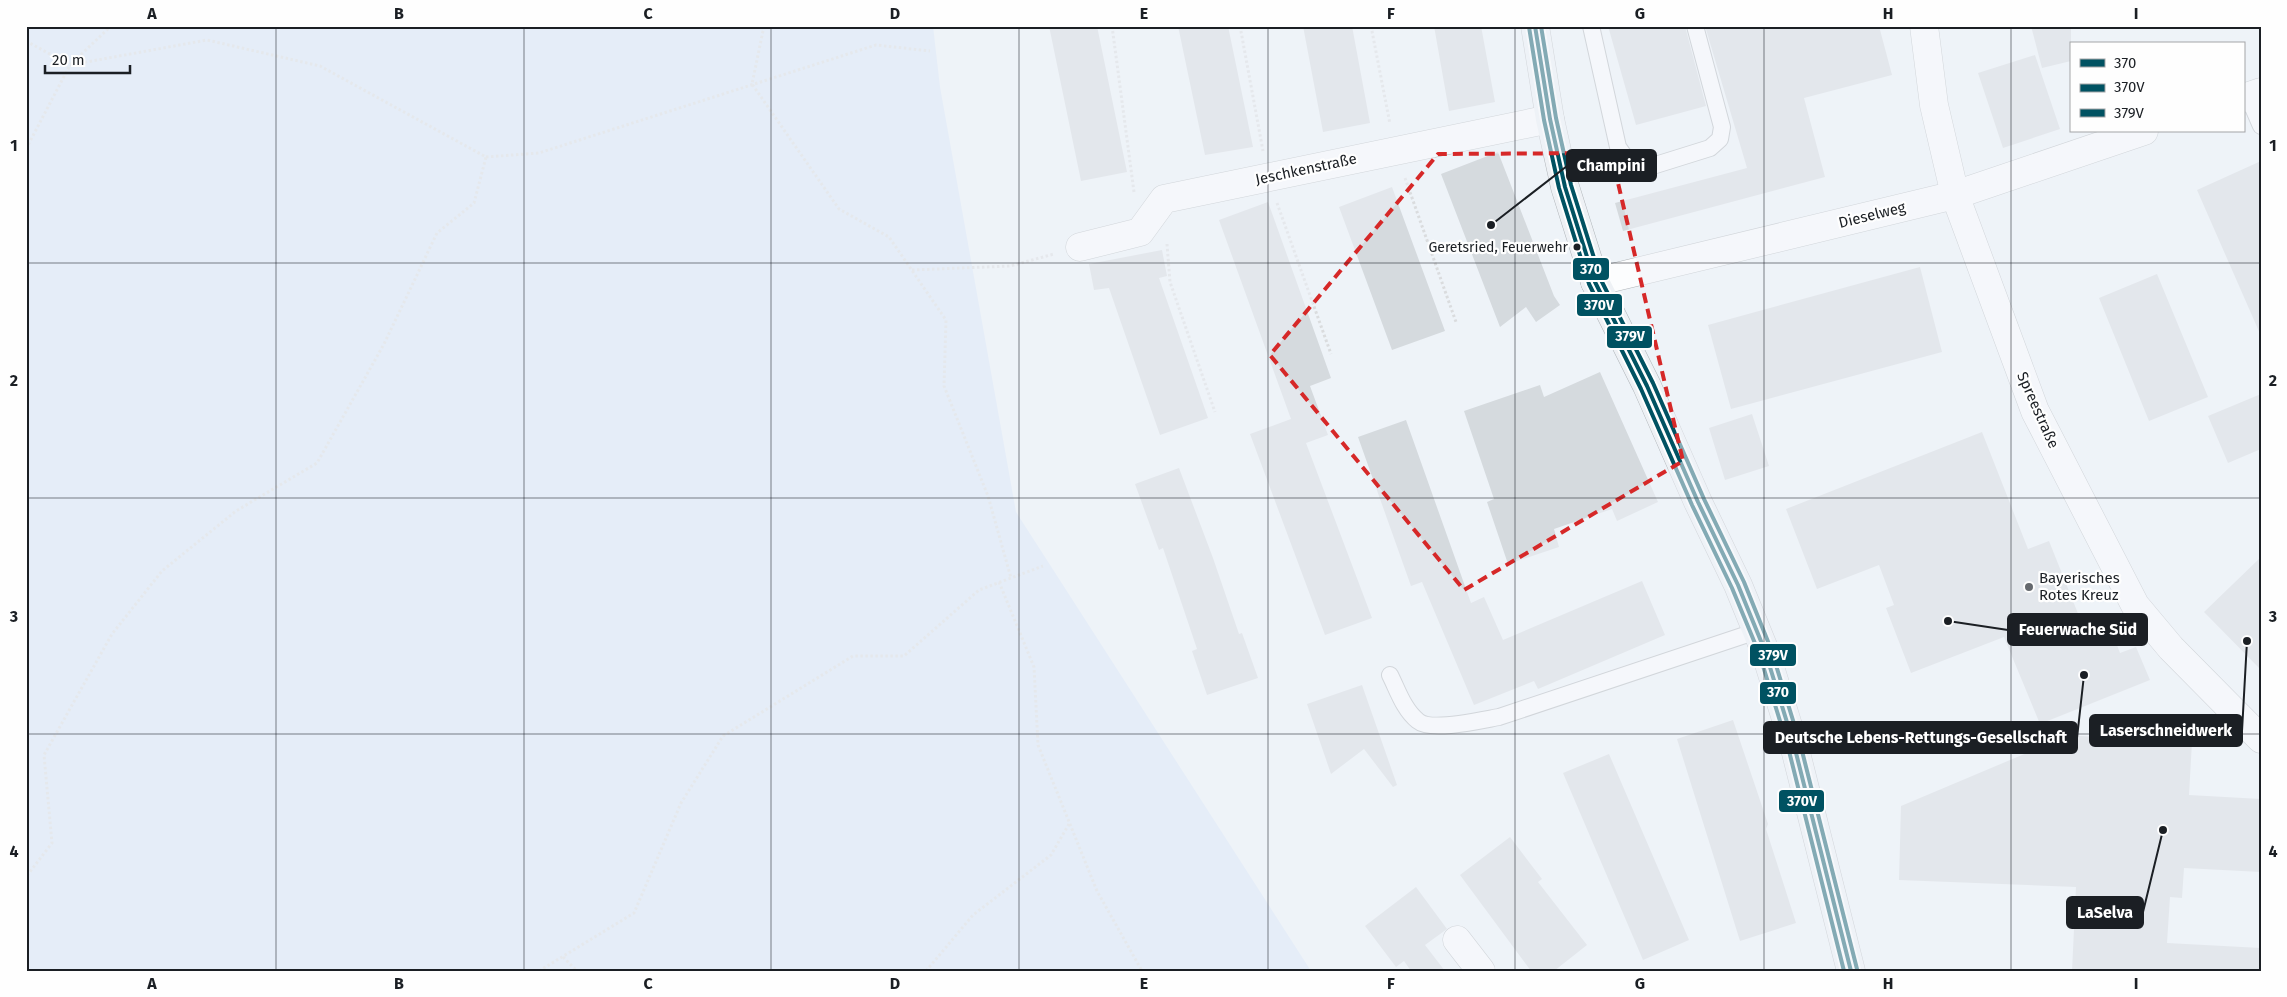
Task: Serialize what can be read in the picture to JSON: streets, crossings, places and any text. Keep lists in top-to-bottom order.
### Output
{
  "streets": {
    "street": ["Jeschkenstraße", "Dieselweg", "Spreestraße"]
  },
  "crossings": [
    ["Dieselweg", "Spreestraße"]
  ],
  "places": [
    "Champini",
    "Geretsried, Feuerwehr",
    "Bayerisches Rotes Kreuz",
    "Feuerwache Süd",
    "Laserschneidwerk",
    "Deutsche Lebens-Rettungs-Gesellschaft",
    "LaSelva"
  ],
  "lines": ["transit line 370", "transit line 379V", "transit line 370V"],
  "legend": ["370", "370V", "379V"],
  "scale_bar": "20 m",
  "grid": {
    "columns": [
      "A",
      "B",
      "C",
      "D",
      "E",
      "F",
      "G",
      "H",
      "I"
    ],
    "rows": [
      "1",
      "2",
      "3",
      "4"
    ]
  }
}
